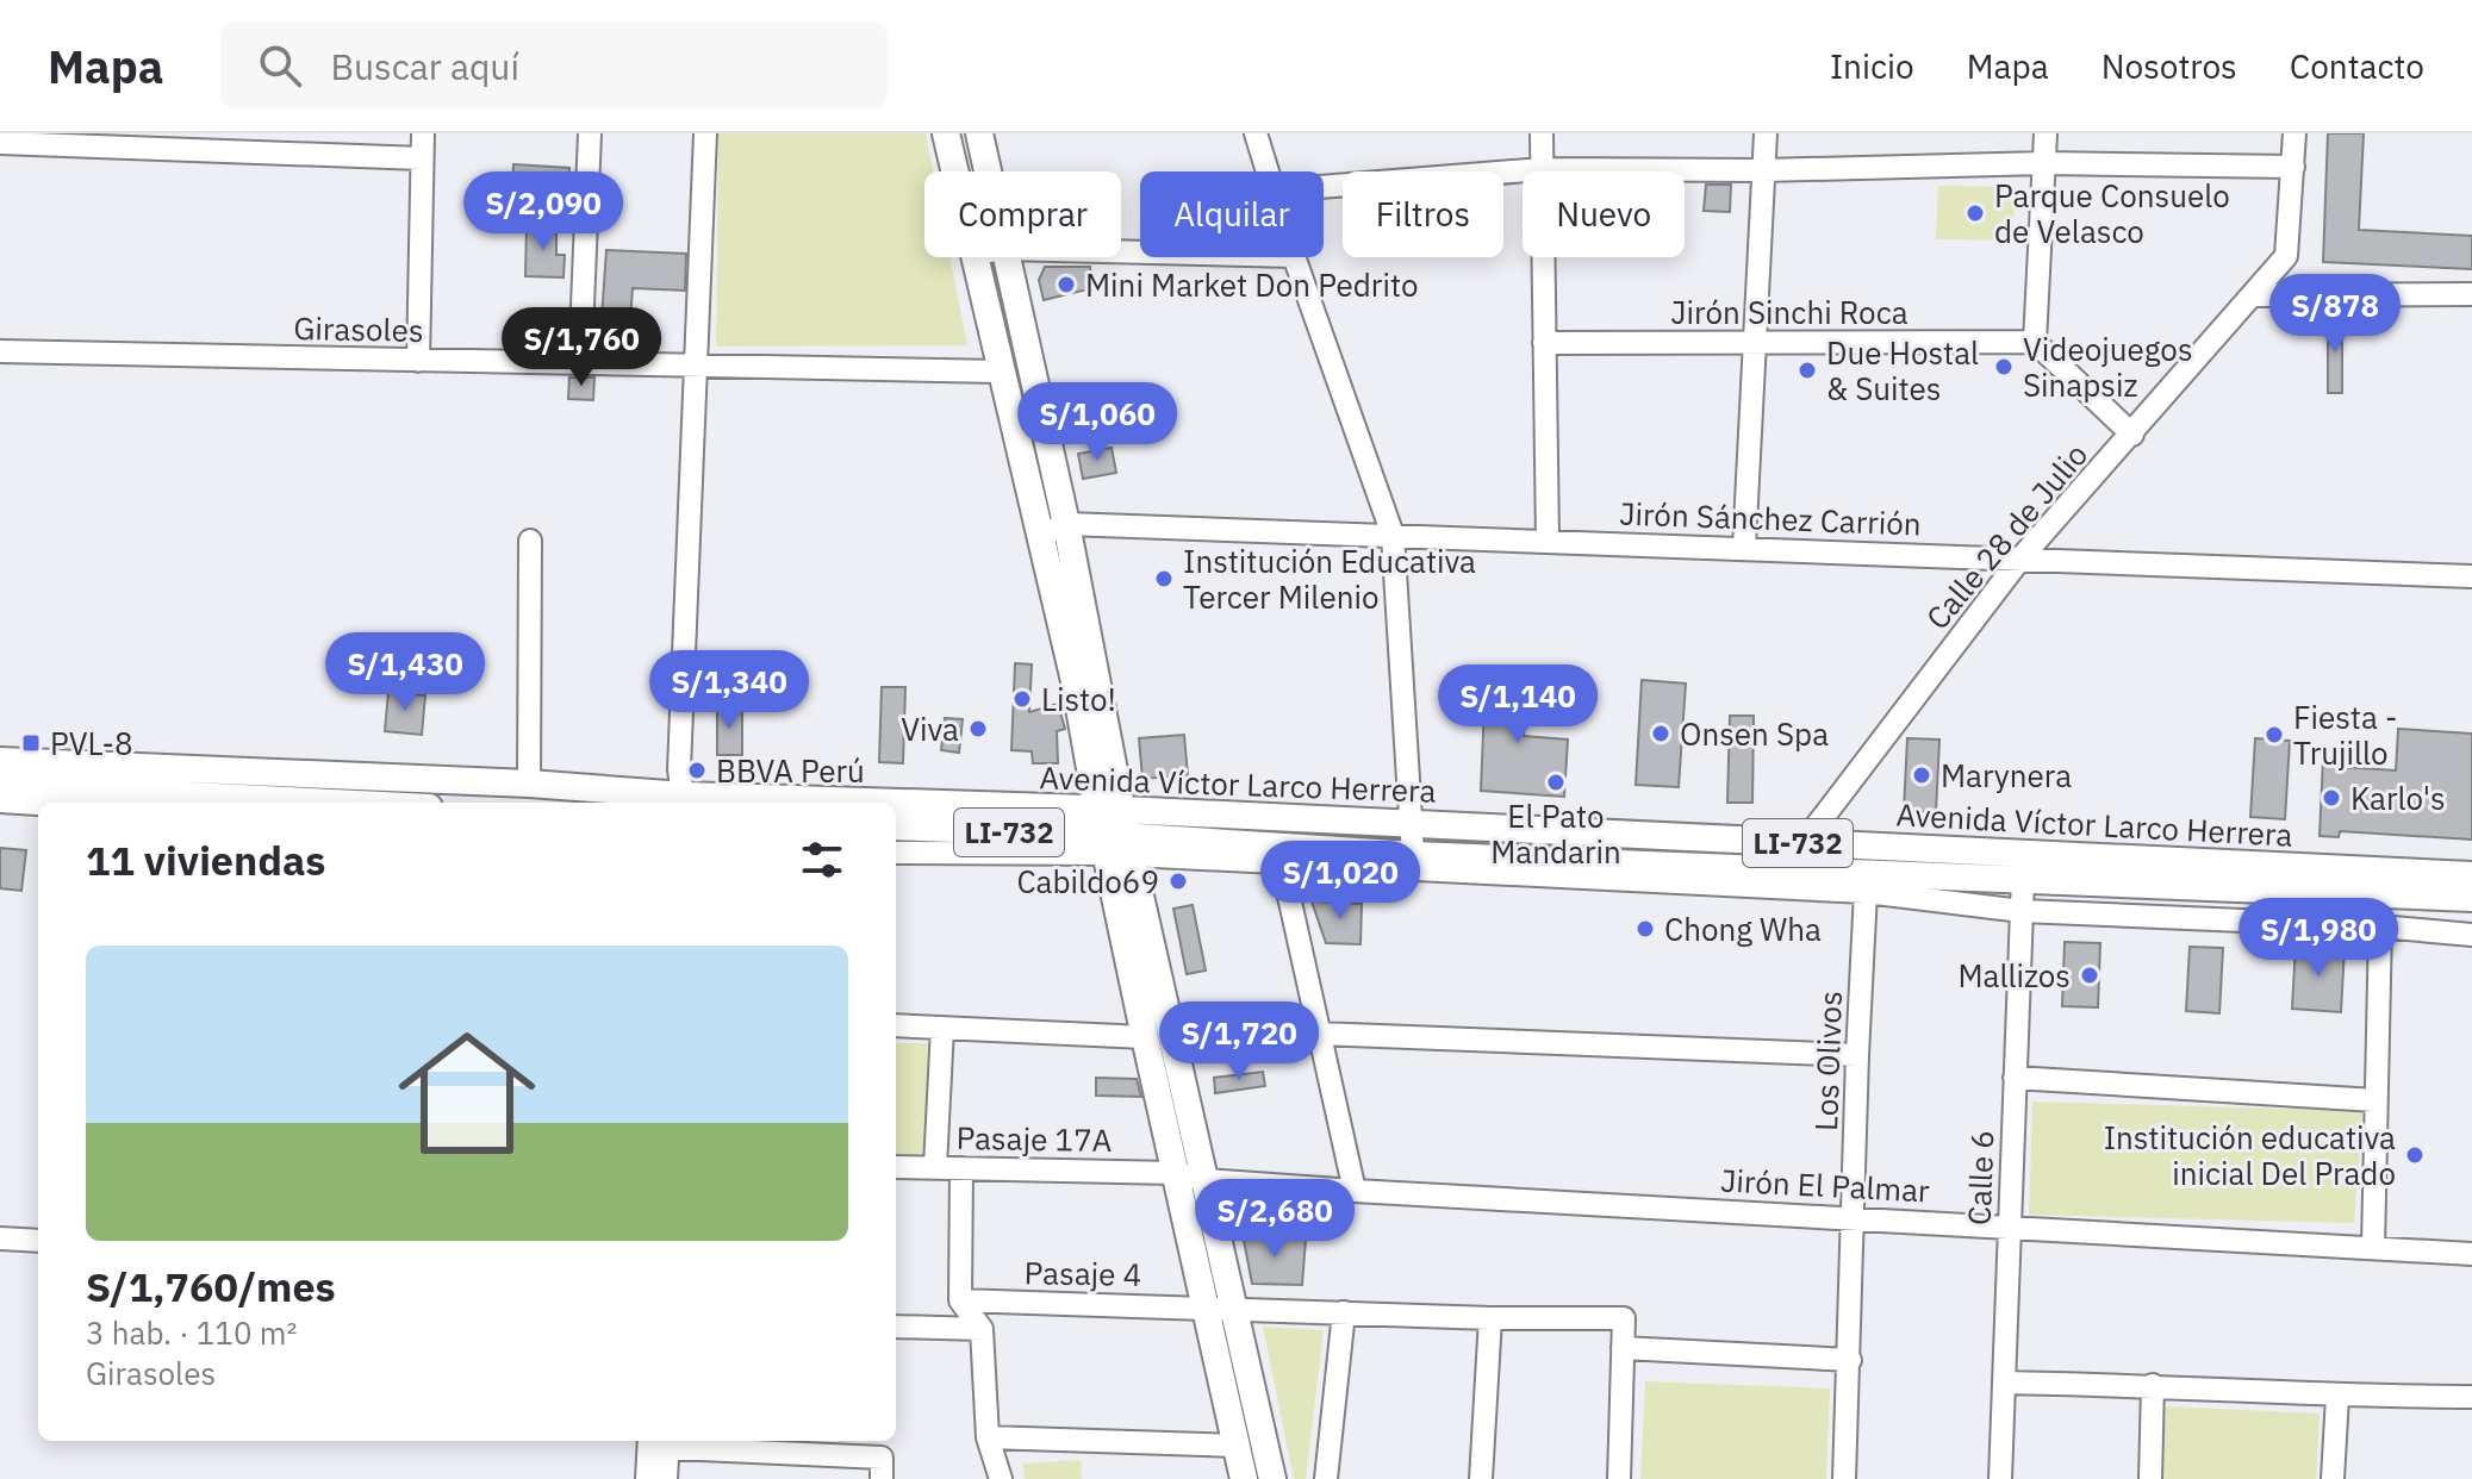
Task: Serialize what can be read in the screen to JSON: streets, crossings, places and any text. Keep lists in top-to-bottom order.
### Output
{
  "streets": {
    "main road": ["Avenida Víctor Larco Herrera", "LI-732"],
    "street": [
      "Jirón Sinchi Roca",
      "Girasoles",
      "Jirón Sánchez Carrión",
      "Calle 28 de Julio",
      "Los Olivos",
      "Pasaje 17A",
      "Calle 6",
      "Jirón El Palmar",
      "Pasaje 4"
    ]
  },
  "crossings": [
    ["Jirón Sánchez Carrión", "Calle 28 de Julio"],
    ["Calle 28 de Julio", "Avenida Víctor Larco Herrera"],
    ["Avenida Víctor Larco Herrera", "Los Olivos"],
    ["Avenida Víctor Larco Herrera", "Calle 6"],
    ["Los Olivos", "Jirón El Palmar"],
    ["Pasaje 17A", "Jirón El Palmar"],
    ["Calle 6", "Jirón El Palmar"]
  ],
  "places": {
    "other": [
      "Parque Consuelo de Velasco",
      "Mini Market Don Pedrito",
      "Videojuegos Sinapsiz",
      "Due Hostal & Suites",
      "Institución Educativa Tercer Milenio",
      "Listo!",
      "Viva",
      "Onsen Spa",
      "Fiesta - Trujillo",
      "BBVA Perú",
      "Marynera",
      "El Pato Mandarin",
      "Karlo's",
      "Cabildo69",
      "Chong Wha",
      "Mallizos",
      "Institución educativa inicial Del Prado"
    ],
    "transit": ["PVL-8"]
  },
  "page": {
    "header": "Mapa",
    "search": "Buscar aquí",
    "nav": [
      "Inicio",
      "Mapa",
      "Nosotros",
      "Contacto"
    ],
    "price": [
      "S/2,090",
      "S/878",
      "S/1,760",
      "S/1,060",
      "S/1,430",
      "S/1,340",
      "S/1,140",
      "S/1,020",
      "S/1,980",
      "S/1,720",
      "S/2,680"
    ],
    "chip": [
      "Comprar",
      "Alquilar",
      "Filtros",
      "Nuevo"
    ],
    "heading": "11 viviendas",
    "list": [
      {
        "name": "S/1,760/mes",
        "note": "3 hab. · 110 m² · Girasoles"
      }
    ]
  }
}
